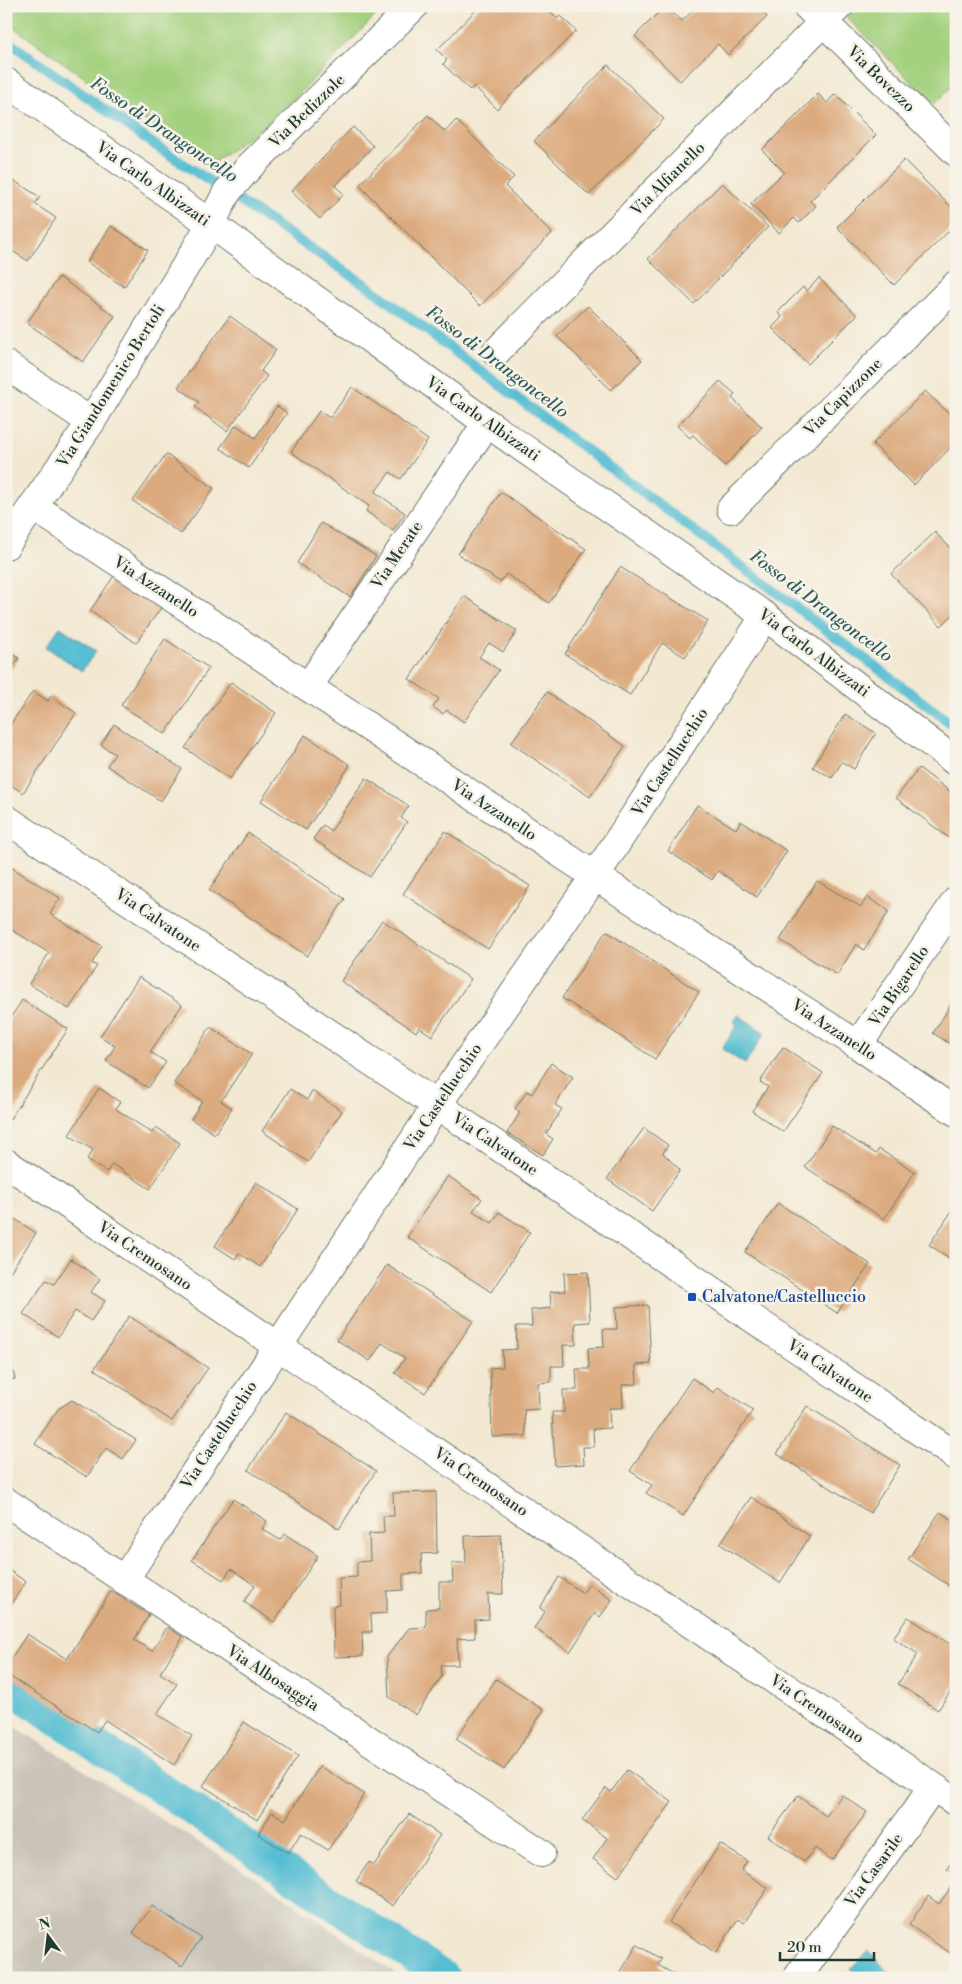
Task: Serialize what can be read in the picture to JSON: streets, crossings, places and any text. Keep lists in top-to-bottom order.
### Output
{
  "streets": {
    "street": [
      "Via Bovezzo",
      "Via Bedizzole",
      "Via Alfianello",
      "Via Carlo Albizzati",
      "Via Giandomenico Bertoli",
      "Via Capizzone",
      "Via Merate",
      "Via Azzanello",
      "Via Castellucchio",
      "Via Calvatone",
      "Via Bigarello",
      "Via Cremosano",
      "Via Albosaggia",
      "Via Casarile"
    ]
  },
  "crossings": [
    ["Via Bovezzo", "Via Alfianello"],
    ["Via Bedizzole", "Via Carlo Albizzati"],
    ["Via Bedizzole", "Via Giandomenico Bertoli"],
    ["Via Carlo Albizzati", "Via Giandomenico Bertoli"],
    ["Via Carlo Albizzati", "Via Merate"],
    ["Via Carlo Albizzati", "Via Castellucchio"],
    ["Via Giandomenico Bertoli", "Via Azzanello"],
    ["Via Merate", "Via Azzanello"],
    ["Via Azzanello", "Via Castellucchio"],
    ["Via Azzanello", "Via Bigarello"],
    ["Via Castellucchio", "Via Calvatone"],
    ["Via Castellucchio", "Via Cremosano"],
    ["Via Castellucchio", "Via Albosaggia"],
    ["Via Cremosano", "Via Casarile"]
  ],
  "water": ["Fosso di Drangoncello"],
  "places": {
    "transit": ["Calvatone/Castelluccio"]
  },
  "scale_bar": "20 m",
  "north": "top"
}
